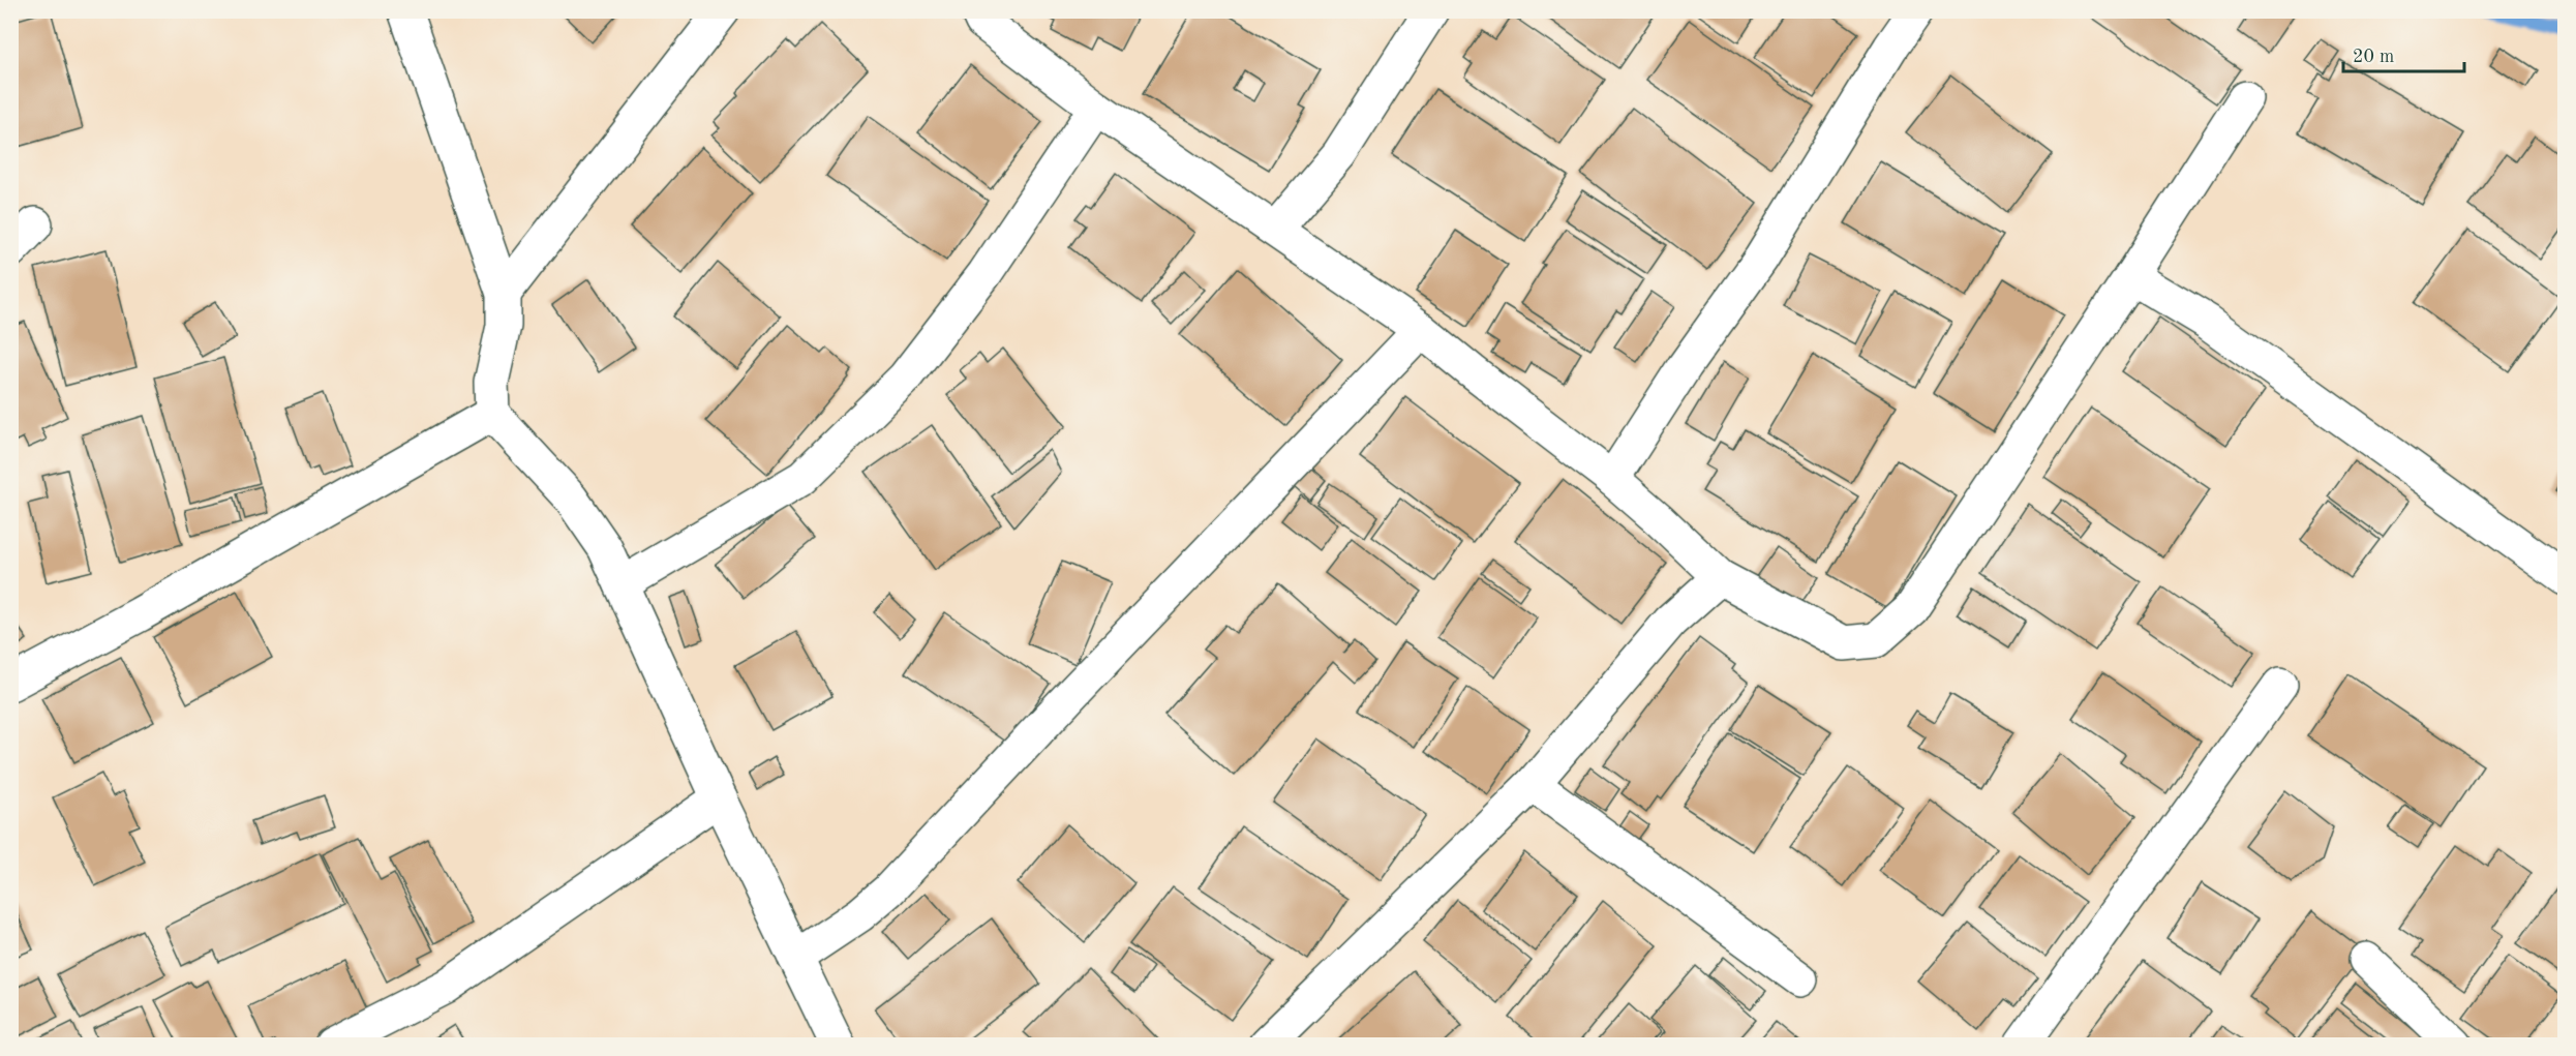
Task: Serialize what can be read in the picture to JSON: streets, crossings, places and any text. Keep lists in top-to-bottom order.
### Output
{
  "scale_bar": "20 m"
}
